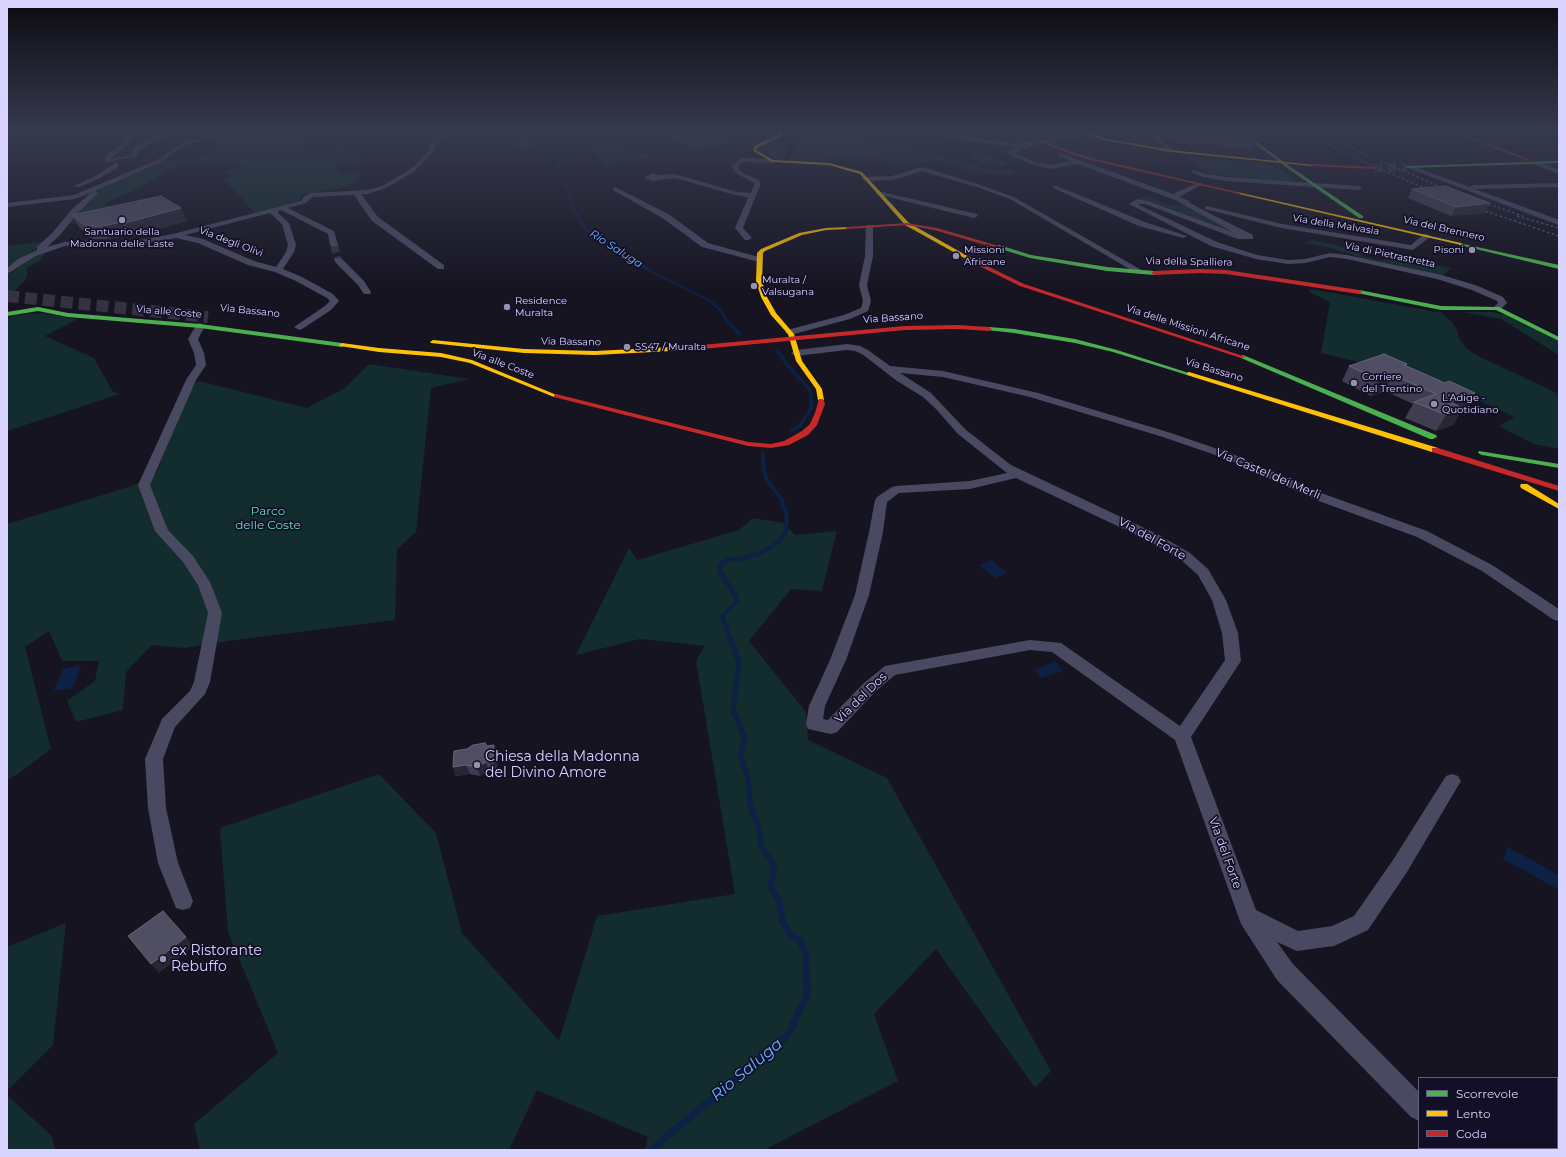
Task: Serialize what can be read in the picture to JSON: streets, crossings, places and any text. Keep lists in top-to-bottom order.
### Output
{
  "streets": {
    "street": [
      "Via della Malvasia",
      "Via del Brennero",
      "Via degli Olivi",
      "Via di Pietrastretta",
      "Via della Spalliera",
      "Via Bassano",
      "Via alle Coste",
      "Via delle Missioni Africane",
      "Via Castel dei Merli",
      "Via del Forte",
      "Via del Dos"
    ]
  },
  "crossings": [
    ["Via della Malvasia", "Via del Brennero"],
    ["Via della Malvasia", "Via di Pietrastretta"],
    ["Via di Pietrastretta", "Via della Spalliera"],
    ["Via della Spalliera", "Via delle Missioni Africane"],
    ["Via Bassano", "Via alle Coste"],
    ["Via alle Coste", "Via del Forte"],
    ["Via Castel dei Merli", "Via del Forte"],
    ["Via del Forte", "Via del Dos"]
  ],
  "water": ["Rio Saluga"],
  "parks": ["Parco delle Coste"],
  "places": [
    "Santuario della Madonna delle Laste",
    "Pisoni",
    "Missioni Africane",
    "Muralta / Valsugana",
    "Residence Muralta",
    "SS47 / Muralta",
    "Corriere del Trentino",
    "L'Adige - Quotidiano",
    "Chiesa della Madonna del Divino Amore",
    "ex Ristorante Rebuffo"
  ],
  "legend": ["Scorrevole", "Lento", "Coda"]
}
